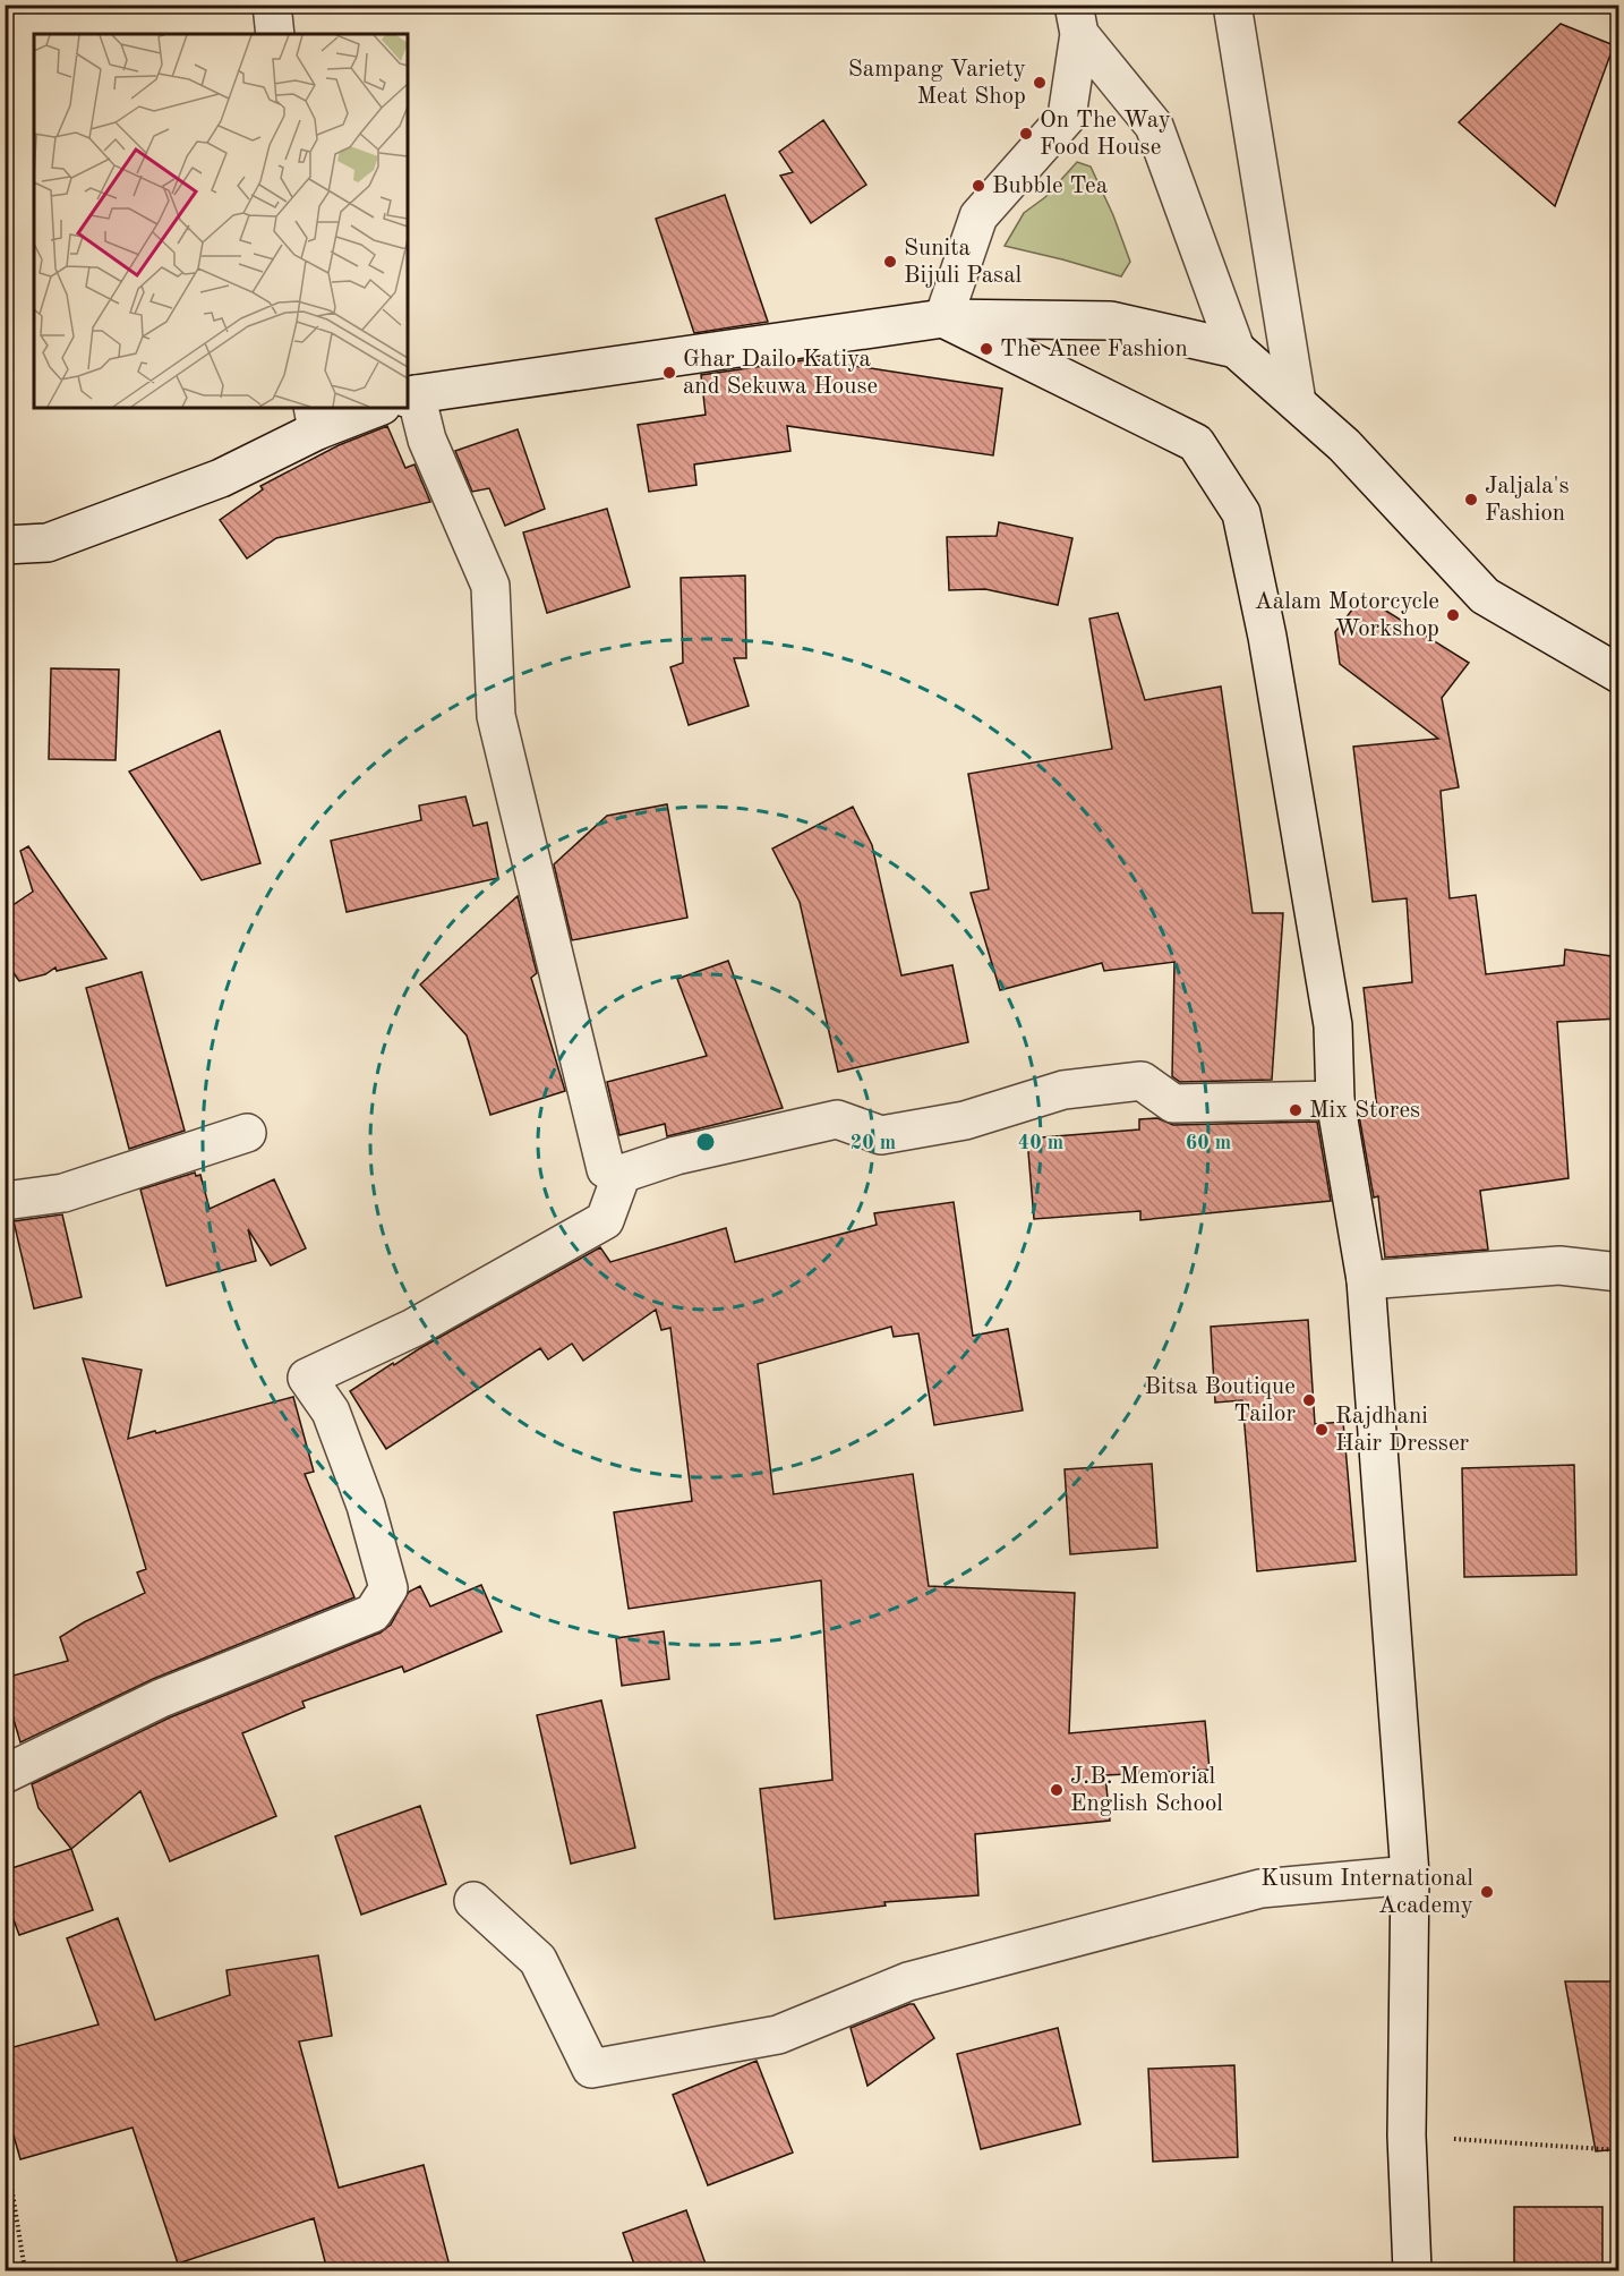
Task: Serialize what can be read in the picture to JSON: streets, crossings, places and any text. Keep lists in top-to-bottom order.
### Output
{
  "places": [
    "Sampang Variety Meat Shop",
    "On The Way Food House",
    "Bubble Tea",
    "Sunita Bijuli Pasal",
    "The Anee Fashion",
    "Ghar Dailo Katiya and Sekuwa House",
    "Jaljala's Fashion",
    "Aalam Motorcycle Workshop",
    "Mix Stores",
    "Bitsa Boutique Tailor",
    "Rajdhani Hair Dresser",
    "J.B. Memorial English School",
    "Kusum International Academy"
  ],
  "rings": ["20 m", "40 m", "60 m"]
}
